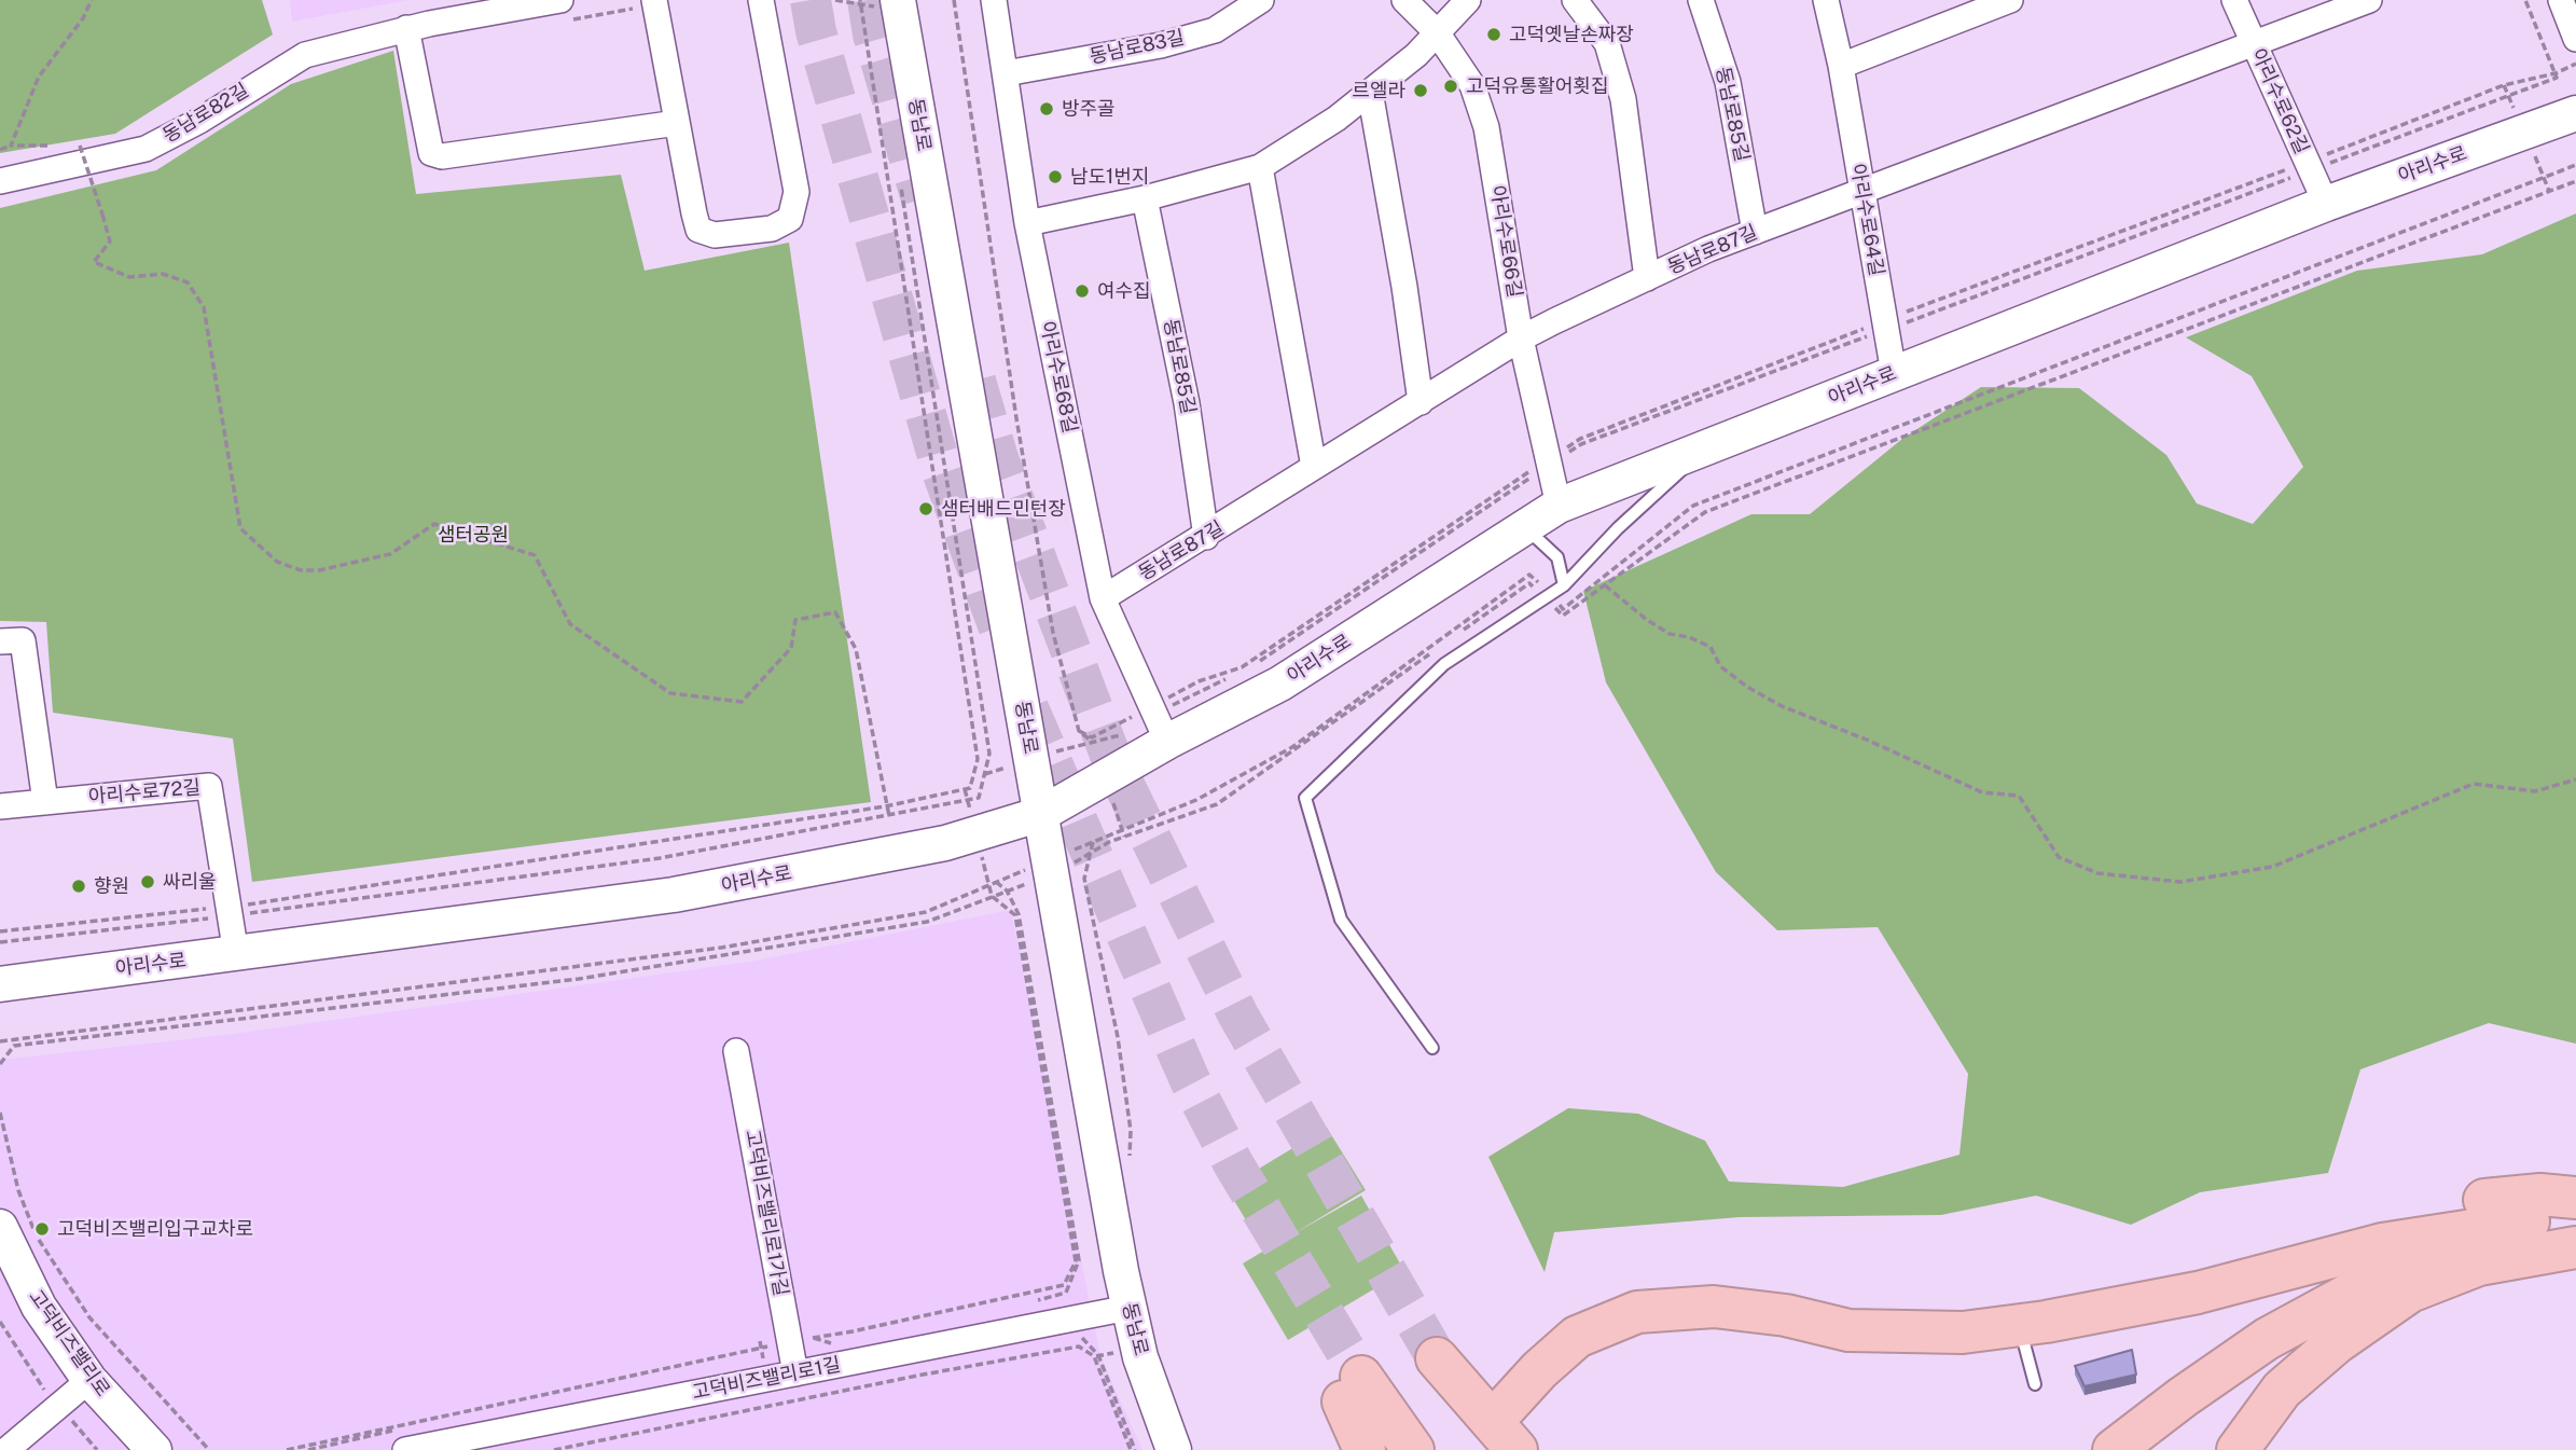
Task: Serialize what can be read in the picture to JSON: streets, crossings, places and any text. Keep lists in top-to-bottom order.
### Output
{
  "streets": {
    "main road": ["동남로", "아리수로", "고덕비즈밸리로"],
    "street": [
      "동남로83길",
      "아리수로62길",
      "동남로82길",
      "동남로85길",
      "아리수로64길",
      "아리수로66길",
      "동남로87길",
      "아리수로68길",
      "아리수로72길",
      "고덕비즈밸리로1가길",
      "고덕비즈밸리로1길"
    ]
  },
  "crossings": [
    ["동남로83길", "아리수로68길"],
    ["아리수로62길", "아리수로"],
    ["아리수로62길", "동남로87길"],
    ["동남로85길", "동남로87길"],
    ["동남로", "아리수로"],
    ["동남로", "고덕비즈밸리로1길"],
    ["아리수로", "아리수로64길"],
    ["아리수로", "아리수로66길"],
    ["아리수로", "아리수로68길"],
    ["아리수로", "아리수로72길"],
    ["아리수로64길", "동남로87길"],
    ["아리수로66길", "동남로87길"],
    ["동남로87길", "아리수로68길"],
    ["고덕비즈밸리로1가길", "고덕비즈밸리로1길"]
  ],
  "parks": ["샘터공원"],
  "places": [
    "고덕옛날손짜장",
    "고덕유통활어횟집",
    "르엘라",
    "방주골",
    "남도1번지",
    "여수집",
    "샘터배드민턴장",
    "싸리울",
    "향원",
    "고덕비즈밸리입구교차로"
  ]
}
